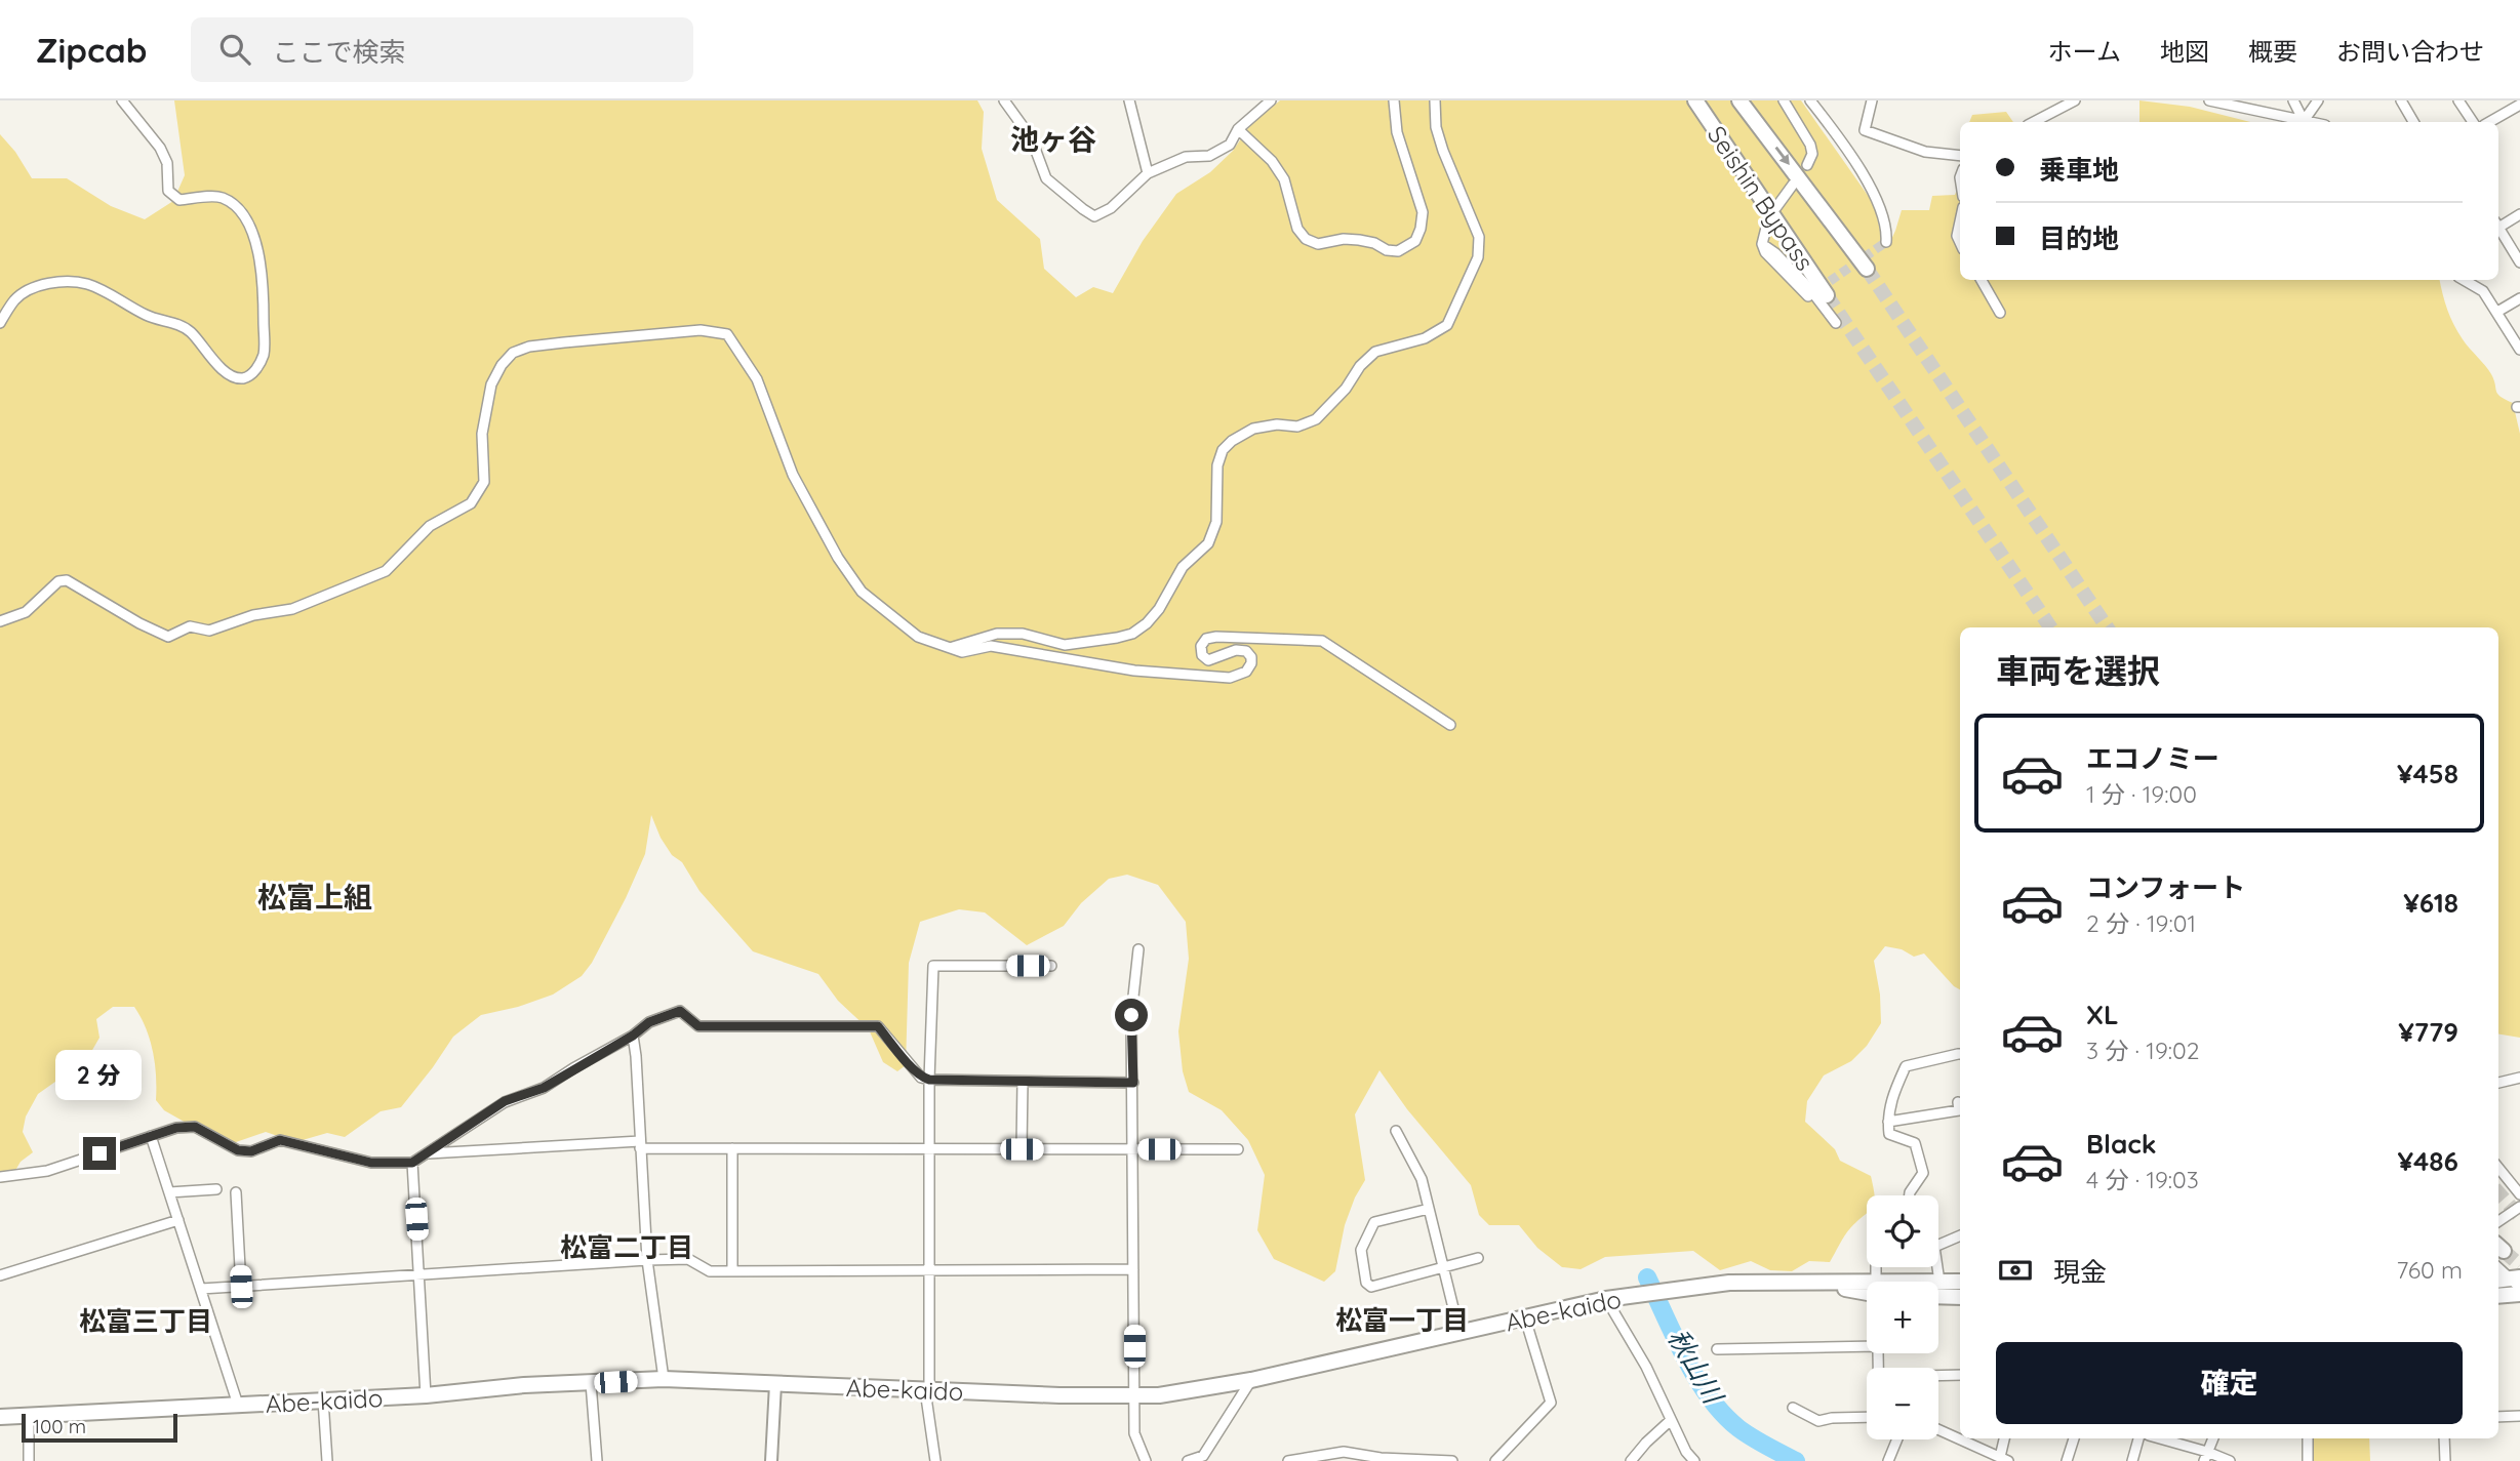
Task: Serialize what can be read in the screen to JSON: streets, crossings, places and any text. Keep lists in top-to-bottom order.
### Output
{
  "streets": {
    "main road": ["Seishin Bypass", "Abe-kaido"]
  },
  "districts": [
    "池ヶ谷",
    "松富上組",
    "松富二丁目",
    "松富一丁目",
    "松富三丁目"
  ],
  "water": ["秋山川"],
  "scale_bar": "100 m",
  "page": {
    "header": "Zipcab",
    "search": "ここで検索",
    "nav": [
      "ホーム",
      "地図",
      "概要",
      "お問い合わせ"
    ],
    "banner": ["乗車地", "目的地"],
    "heading": "車両を選択",
    "list": [
      {
        "name": "エコノミー",
        "note": "1 分 · 19:00",
        "value": "¥458"
      },
      {
        "name": "コンフォート",
        "note": "2 分 · 19:01",
        "value": "¥618"
      },
      {
        "name": "XL",
        "note": "3 分 · 19:02",
        "value": "¥779"
      },
      {
        "name": "Black",
        "note": "4 分 · 19:03",
        "value": "¥486"
      }
    ],
    "bubble": "2 分",
    "map_buttons": ["+", "−"],
    "pay": ["現金", "760 m"],
    "buttons": "確定",
    "scale": "100 m"
  }
}
